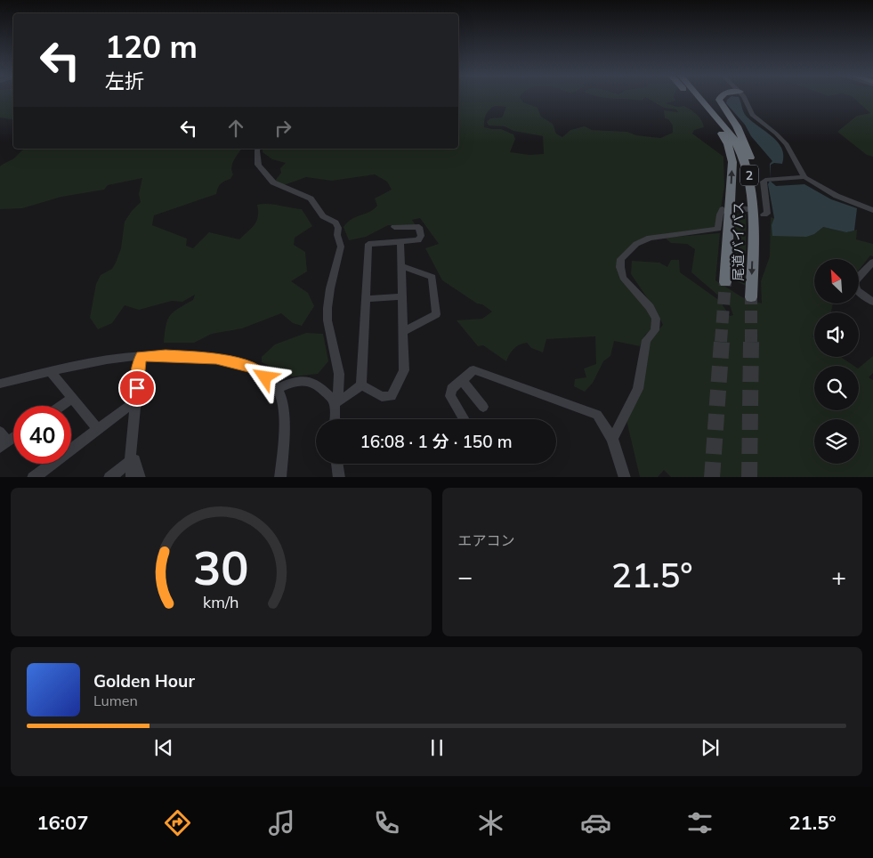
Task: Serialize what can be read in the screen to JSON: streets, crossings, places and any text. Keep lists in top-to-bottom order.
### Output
{
  "streets": {
    "highway": ["2", "尾道バイパス"]
  },
  "north": "top left",
  "page": {
    "turn": ["120 m", "左折"],
    "limit": "40",
    "trip": "16:08 · 1 分 · 150 m",
    "tile": "エアコン",
    "heat": ["−", "21.5°", "+"],
    "song": ["Golden Hour", "Lumen"],
    "tabs": ["16:07", "21.5°"],
    "gauge": ["30", "km/h"]
  }
}
